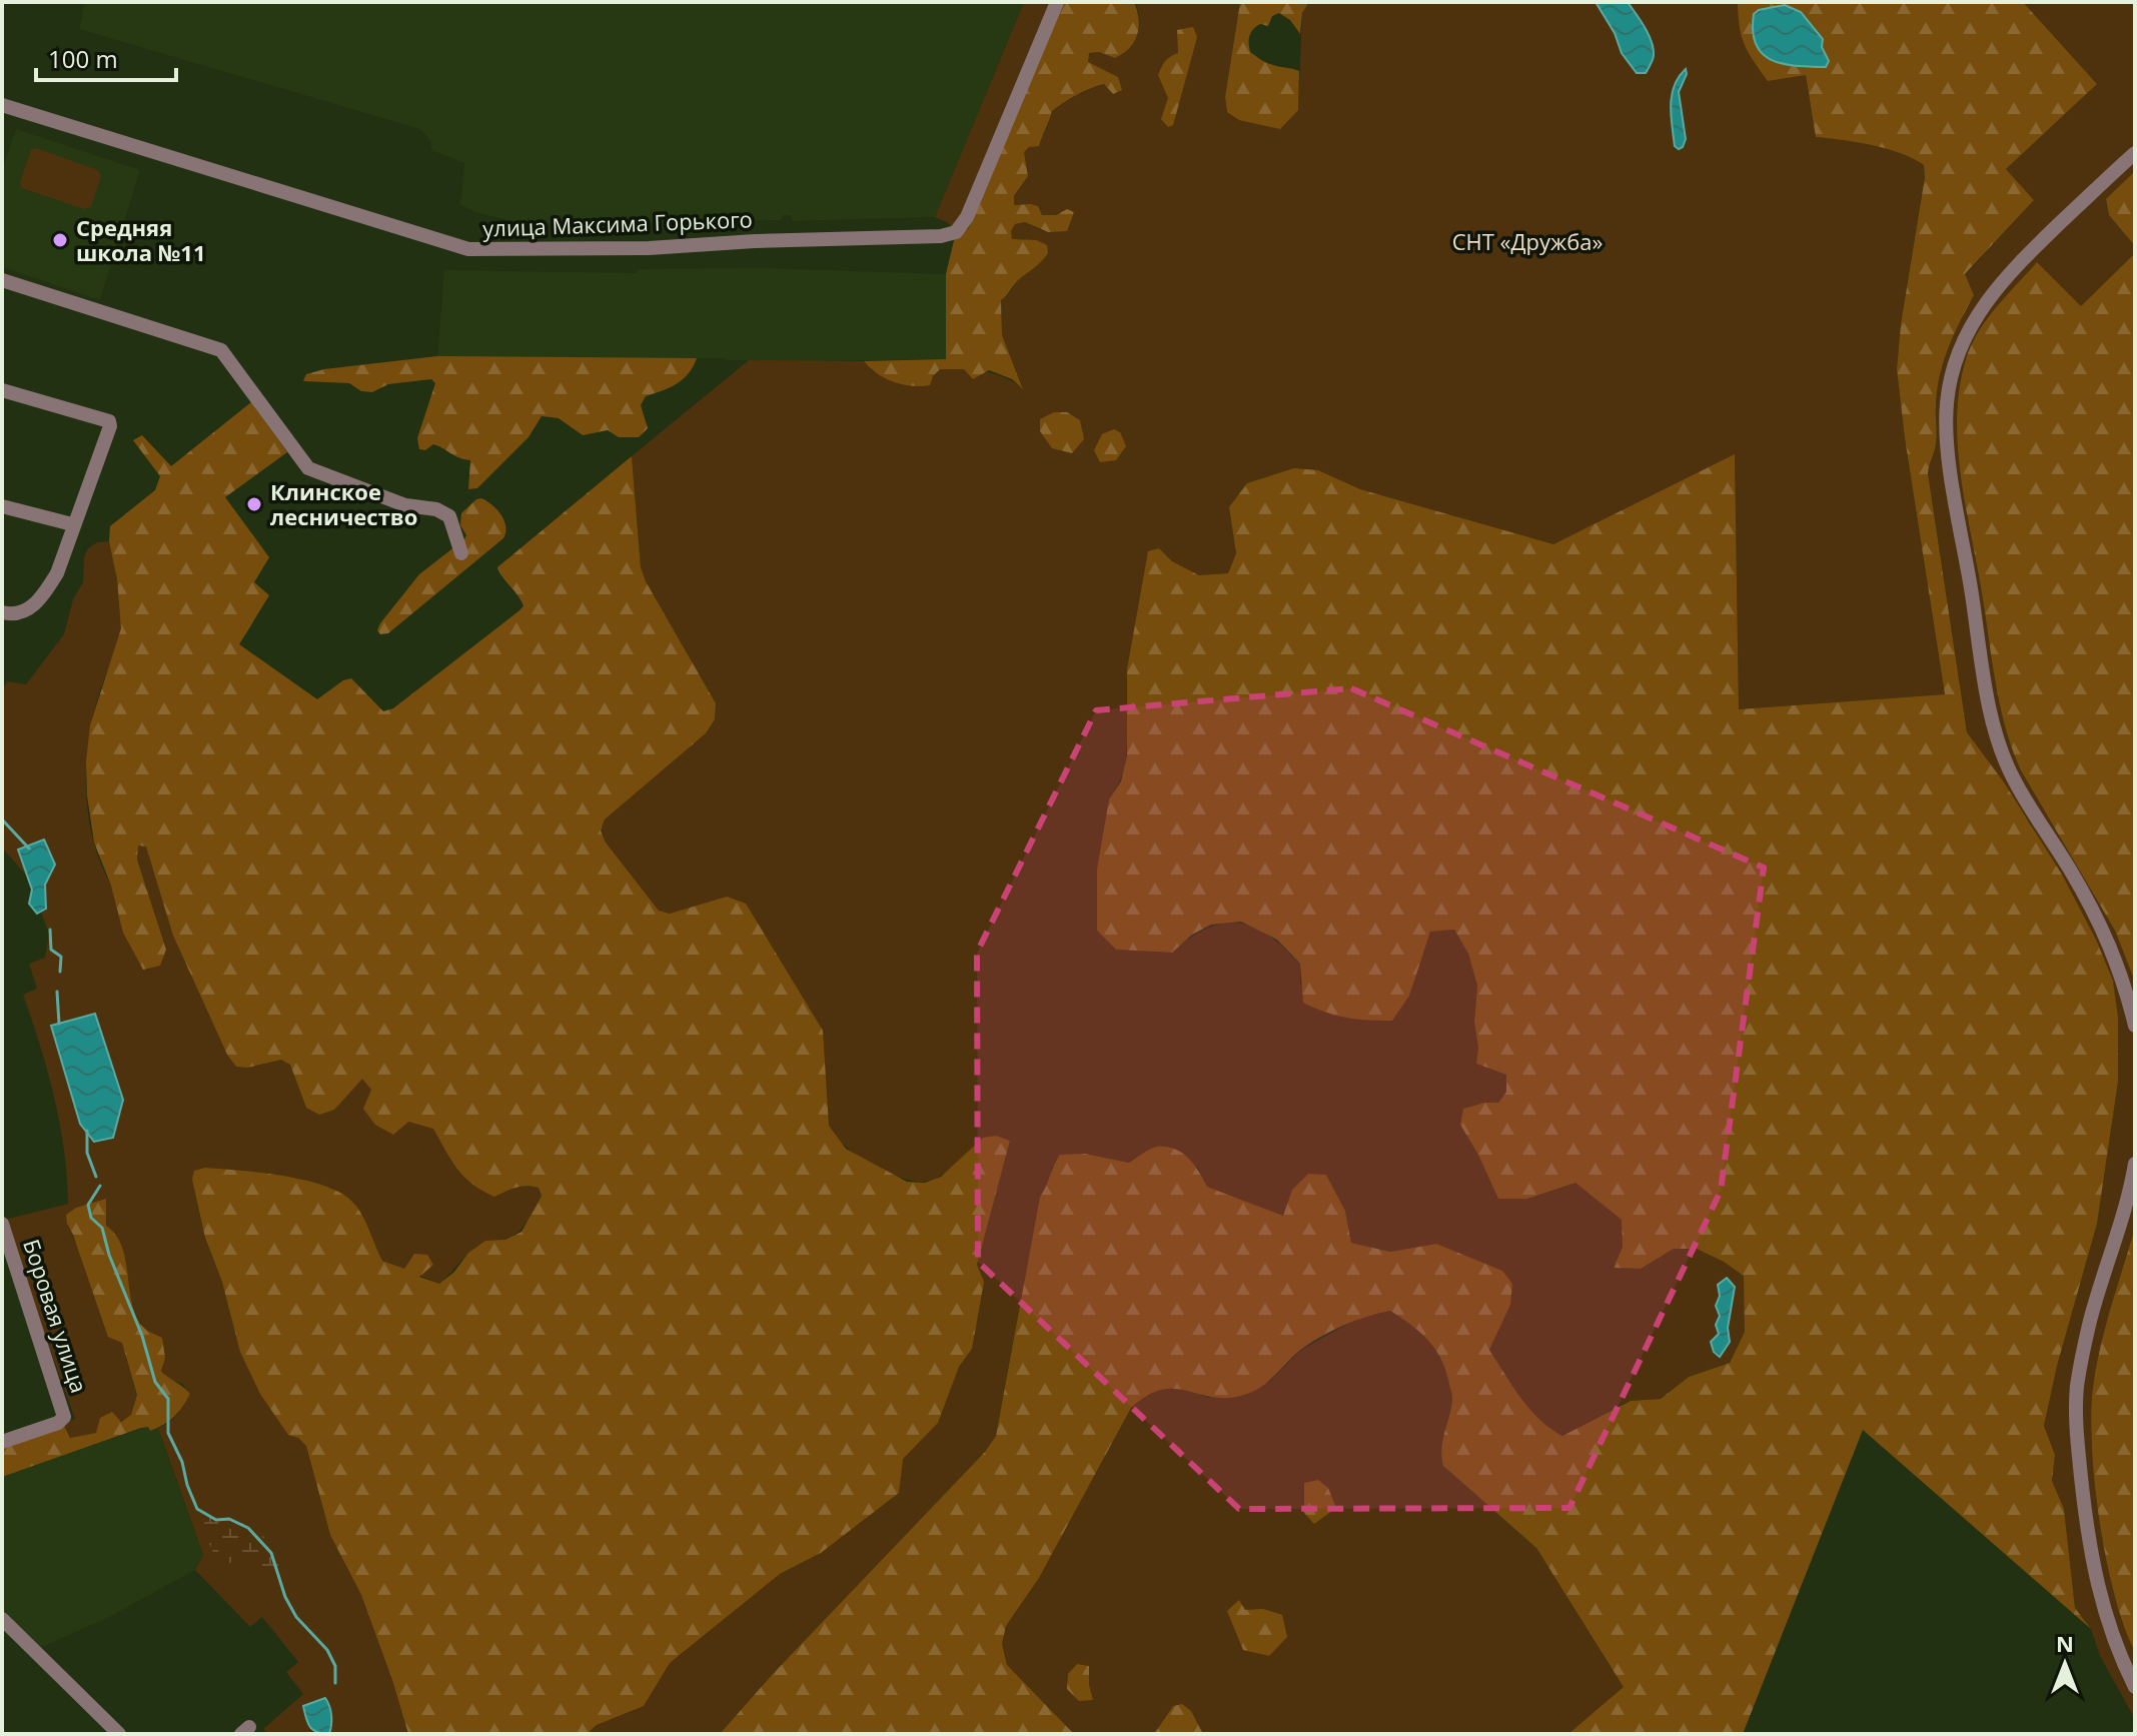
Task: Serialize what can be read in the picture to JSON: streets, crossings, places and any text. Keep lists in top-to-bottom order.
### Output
{
  "streets": {
    "street": ["улица Максима Горького", "Боровая улица"]
  },
  "parks": ["СНТ «Дружба»"],
  "places": ["Средняя школа №11", "Клинское лесничество"],
  "scale_bar": "100 m",
  "north": "top"
}
